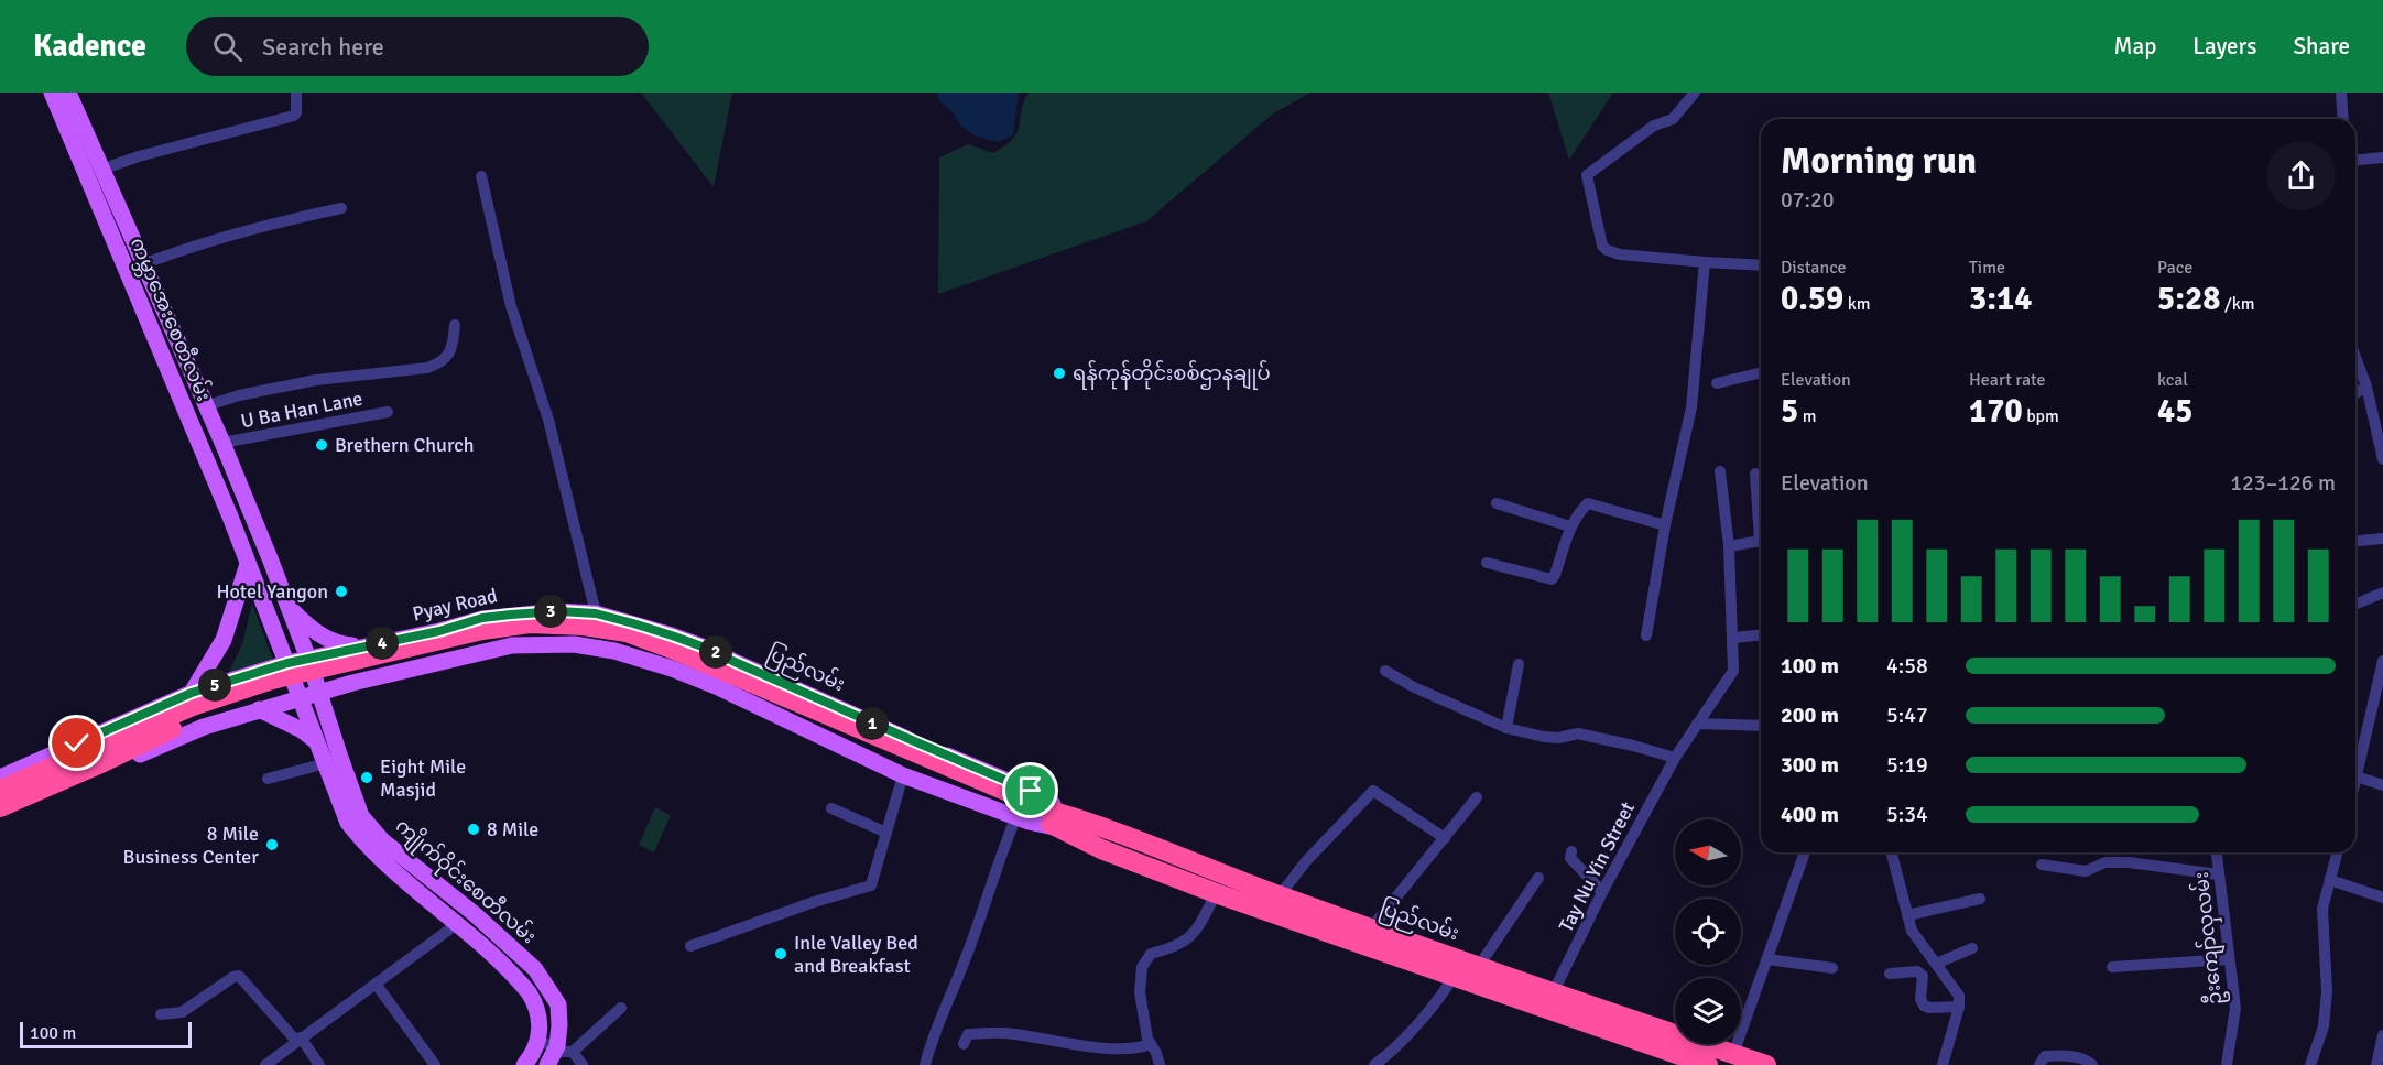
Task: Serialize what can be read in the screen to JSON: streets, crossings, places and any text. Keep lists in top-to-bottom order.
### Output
{
  "streets": {
    "highway": ["ပြည်လမ်း"],
    "main road": ["ကမ္ဘာအေးစေတီလမ်း", "Pyay Road", "ကျိုက်ဝိုင်းစေတီလမ်း"],
    "street": ["U Ba Han Lane", "Tay Nu Yin Street", "ဦးကျော်လှလမ်း"]
  },
  "crossings": [
    ["ကမ္ဘာအေးစေတီလမ်း", "U Ba Han Lane"],
    ["ကမ္ဘာအေးစေတီလမ်း", "ပြည်လမ်း"],
    ["ကမ္ဘာအေးစေတီလမ်း", "ကျိုက်ဝိုင်းစေတီလမ်း"],
    ["Pyay Road", "ပြည်လမ်း"],
    ["ပြည်လမ်း", "Tay Nu Yin Street"],
    ["ပြည်လမ်း", "ကျိုက်ဝိုင်းစေတီလမ်း"]
  ],
  "places": [
    "ရန်ကုန်တိုင်းစစ်ဌာနချုပ်",
    "Brethern Church",
    "Hotel Yangon",
    "Eight Mile Masjid",
    "8 Mile",
    "8 Mile Business Center",
    "Inle Valley Bed and Breakfast"
  ],
  "scale_bar": "100 m",
  "north": "left",
  "page": {
    "header": "Kadence",
    "search": "Search here",
    "nav": ["Map", "Layers", "Share"],
    "heading": ["Morning run", "07:20"],
    "stats": [
      ["Distance", "0.59 km"],
      ["Time", "3:14"],
      ["Pace", "5:28 /km"],
      ["Elevation", "5 m"],
      ["Heart rate", "170 bpm"],
      ["kcal", "45"]
    ],
    "chart": ["Elevation", "123–126 m"],
    "pins": [
      "3",
      "4",
      "2",
      "5",
      "1"
    ],
    "list": [
      {
        "name": "100 m",
        "note": "4:58"
      },
      {
        "name": "200 m",
        "note": "5:47"
      },
      {
        "name": "300 m",
        "note": "5:19"
      },
      {
        "name": "400 m",
        "note": "5:34"
      }
    ],
    "scale": "100 m"
  }
}
